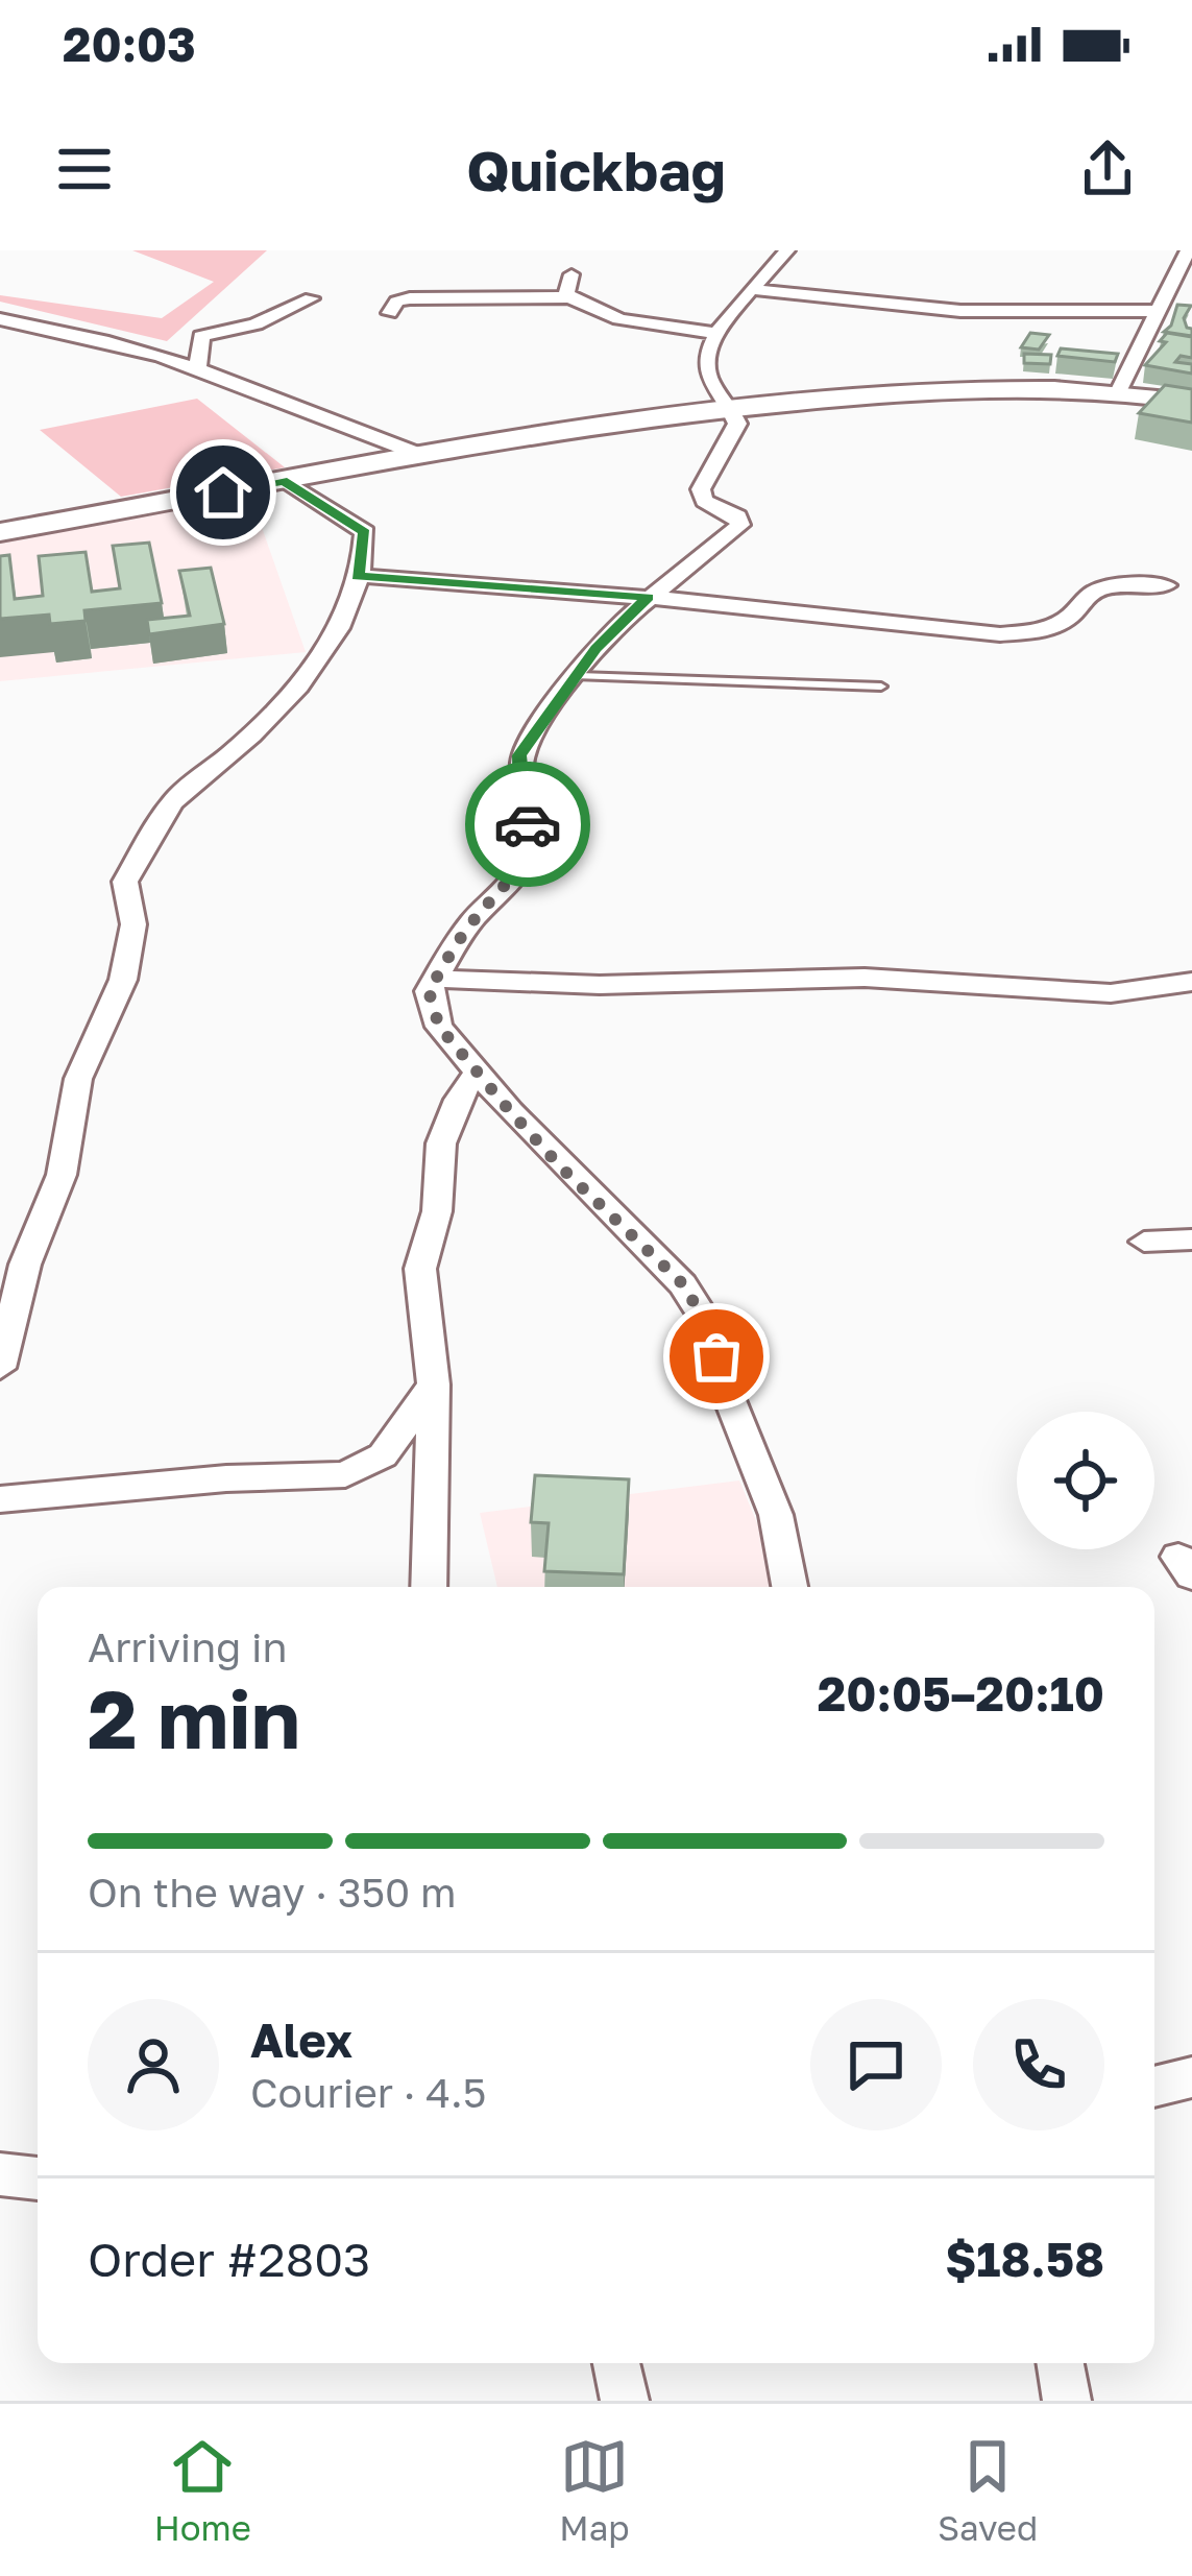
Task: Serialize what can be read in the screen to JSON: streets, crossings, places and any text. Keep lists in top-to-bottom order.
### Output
{
  "page": {
    "status": "20:03",
    "header": "Quickbag",
    "heading": ["2 min", "Arriving in", "20:05–20:10"],
    "panel": [
      "Alex",
      "Courier · 4.5",
      "Order #2803",
      "$18.58"
    ],
    "bar": "On the way · 350 m",
    "tabs": ["Home", "Map", "Saved"]
  }
}
